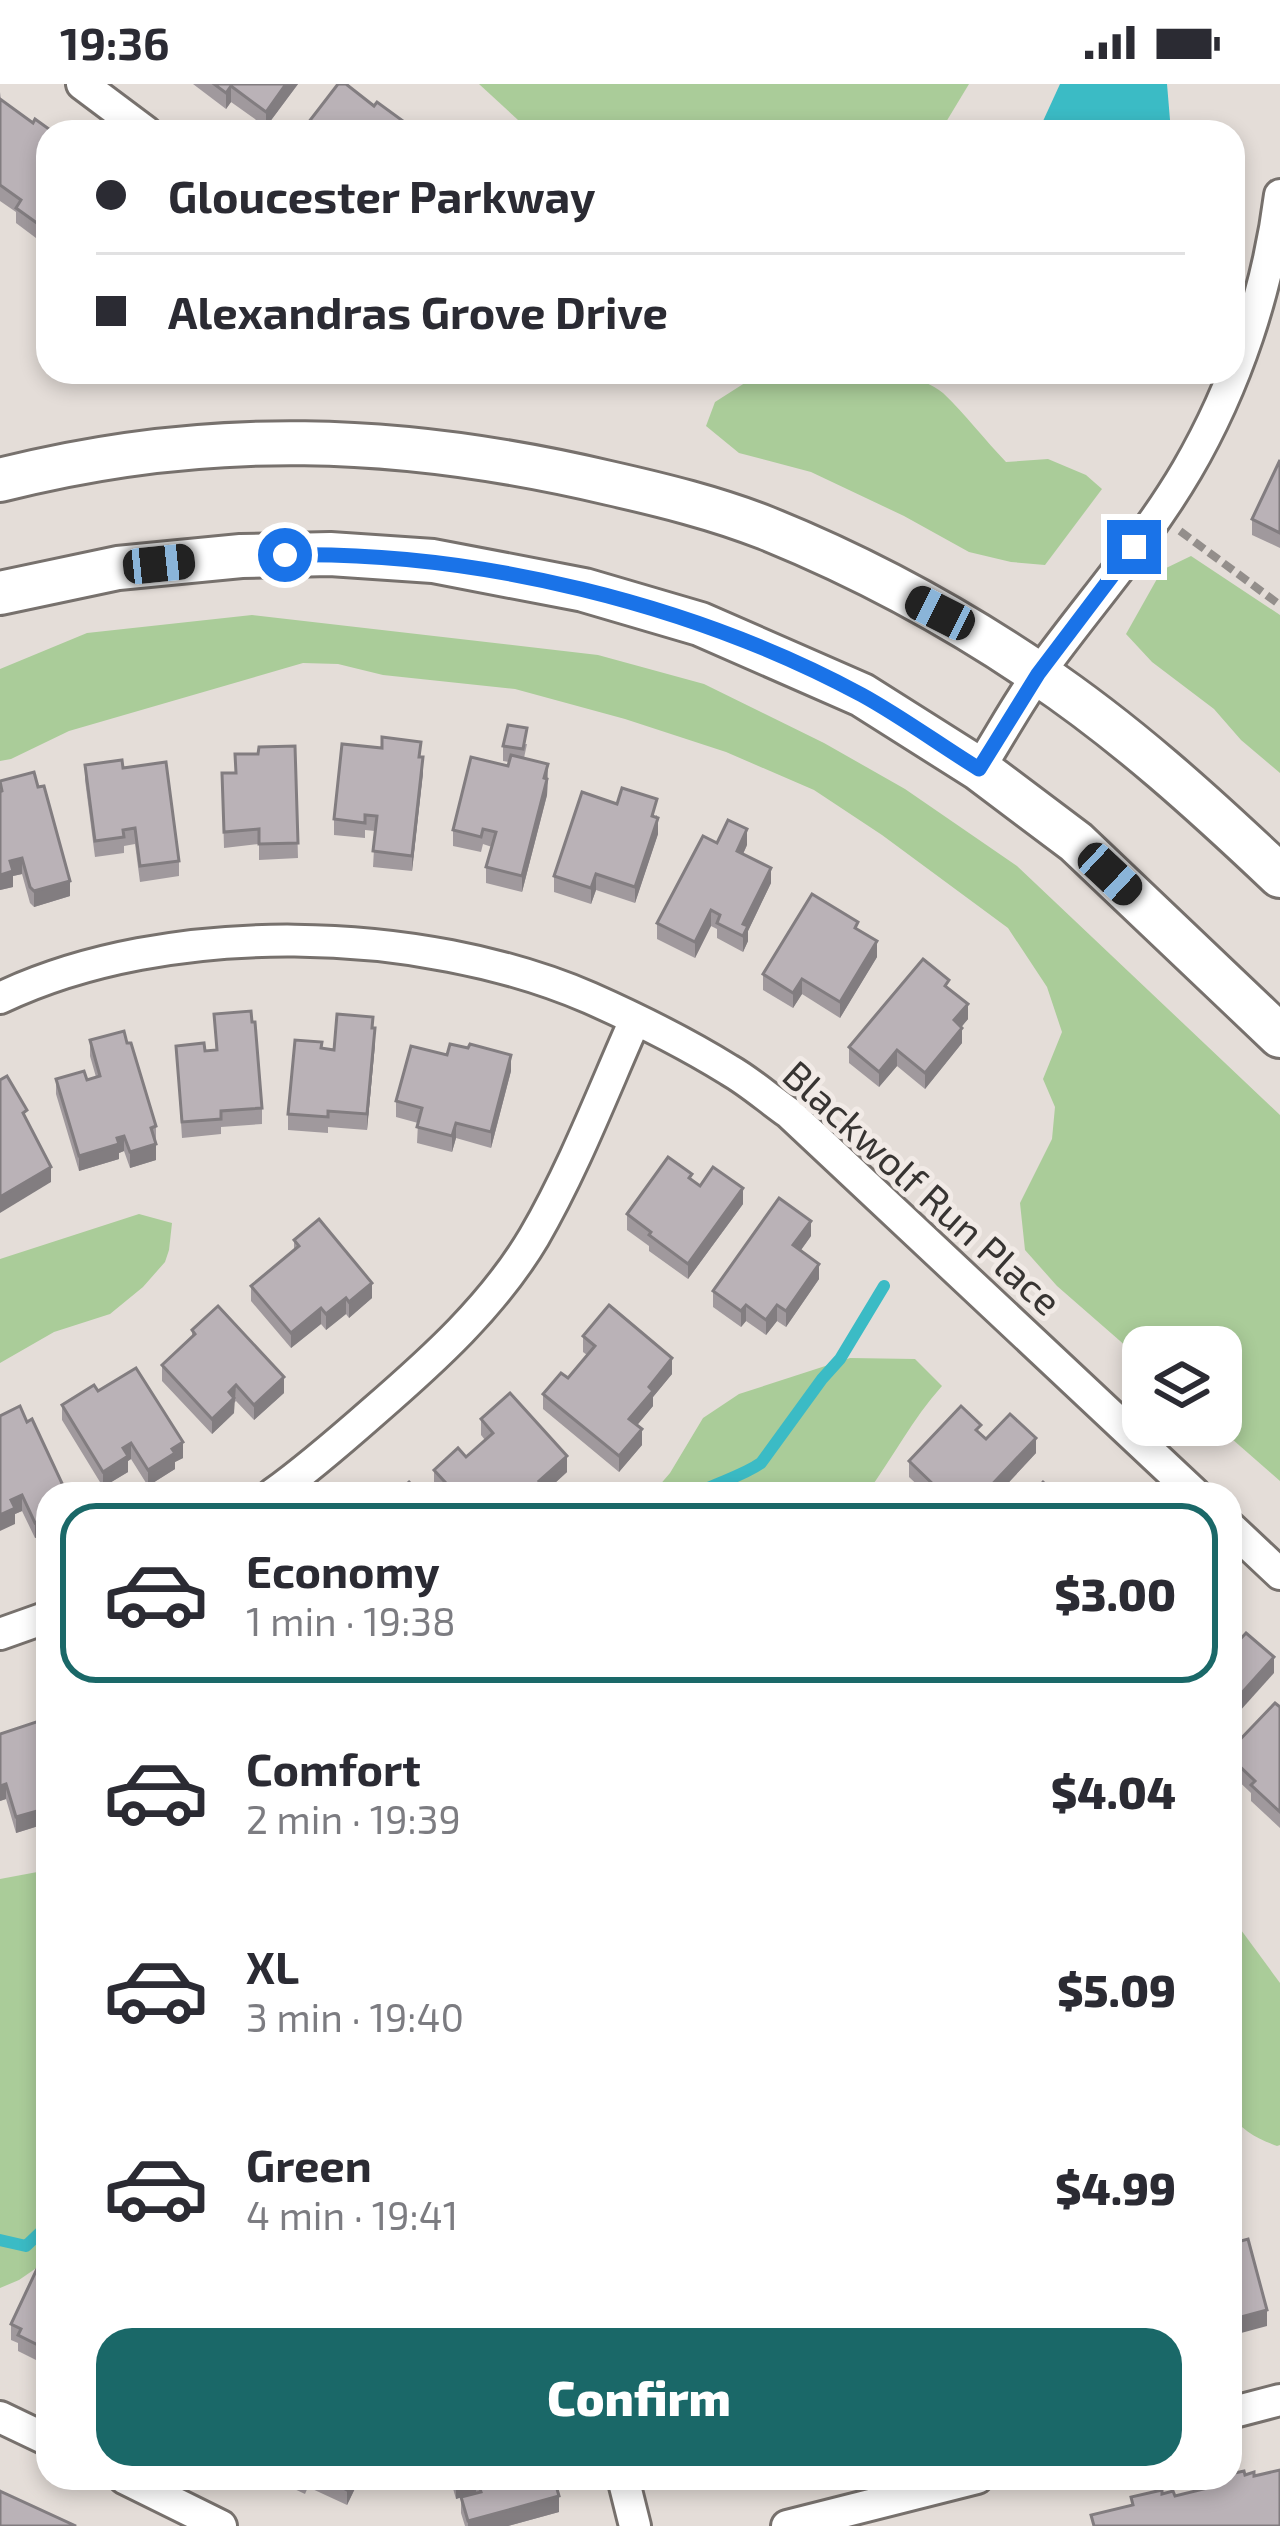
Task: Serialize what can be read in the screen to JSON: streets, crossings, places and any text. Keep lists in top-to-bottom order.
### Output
{
  "streets": {
    "street": ["Blackwolf Run Place"]
  },
  "page": {
    "status": "19:36",
    "banner": ["Gloucester Parkway", "Alexandras Grove Drive"],
    "list": [
      {
        "name": "Economy",
        "note": "1 min · 19:38",
        "value": "$3.00"
      },
      {
        "name": "Comfort",
        "note": "2 min · 19:39",
        "value": "$4.04"
      },
      {
        "name": "XL",
        "note": "3 min · 19:40",
        "value": "$5.09"
      },
      {
        "name": "Green",
        "note": "4 min · 19:41",
        "value": "$4.99"
      }
    ],
    "buttons": "Confirm"
  }
}
